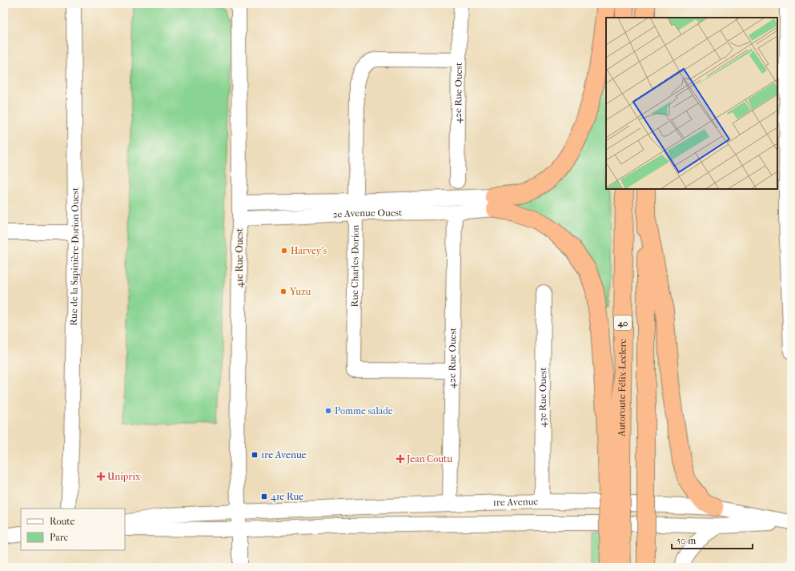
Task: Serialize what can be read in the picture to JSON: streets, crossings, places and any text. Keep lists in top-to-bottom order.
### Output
{
  "streets": {
    "highway": ["40", "Autoroute Félix-Leclerc"],
    "street": [
      "42e Rue Ouest",
      "2e Avenue Ouest",
      "Rue de la Sapinière-Dorion Ouest",
      "41e Rue Ouest",
      "Rue Charles-Dorion",
      "43e Rue Ouest",
      "1re Avenue"
    ]
  },
  "crossings": [
    ["42e Rue Ouest", "2e Avenue Ouest"],
    ["42e Rue Ouest", "Rue Charles-Dorion"],
    ["42e Rue Ouest", "1re Avenue"],
    ["2e Avenue Ouest", "41e Rue Ouest"],
    ["2e Avenue Ouest", "Rue Charles-Dorion"],
    ["41e Rue Ouest", "1re Avenue"],
    ["43e Rue Ouest", "1re Avenue"]
  ],
  "places": {
    "other": ["Harvey's", "Yuzu", "Pomme salade"],
    "transit": ["1re Avenue", "41e Rue"],
    "health": ["Jean Coutu", "Uniprix"]
  },
  "legend": ["Route", "Parc"],
  "scale_bar": "50 m"
}
